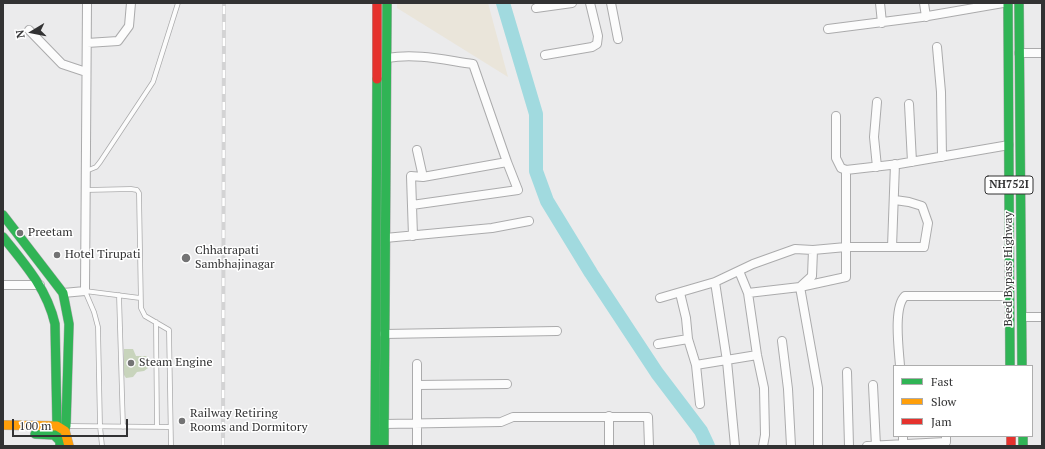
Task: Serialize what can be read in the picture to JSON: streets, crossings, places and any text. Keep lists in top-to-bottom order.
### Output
{
  "streets": {
    "main road": ["NH752I", "Beed Bypass Highway"]
  },
  "places": [
    "Preetam",
    "Hotel Tirupati",
    "Chhatrapati Sambhajinagar",
    "Steam Engine",
    "Railway Retiring Rooms and Dormitory"
  ],
  "legend": ["Fast", "Slow", "Jam"],
  "scale_bar": "100 m",
  "north": "left"
}
